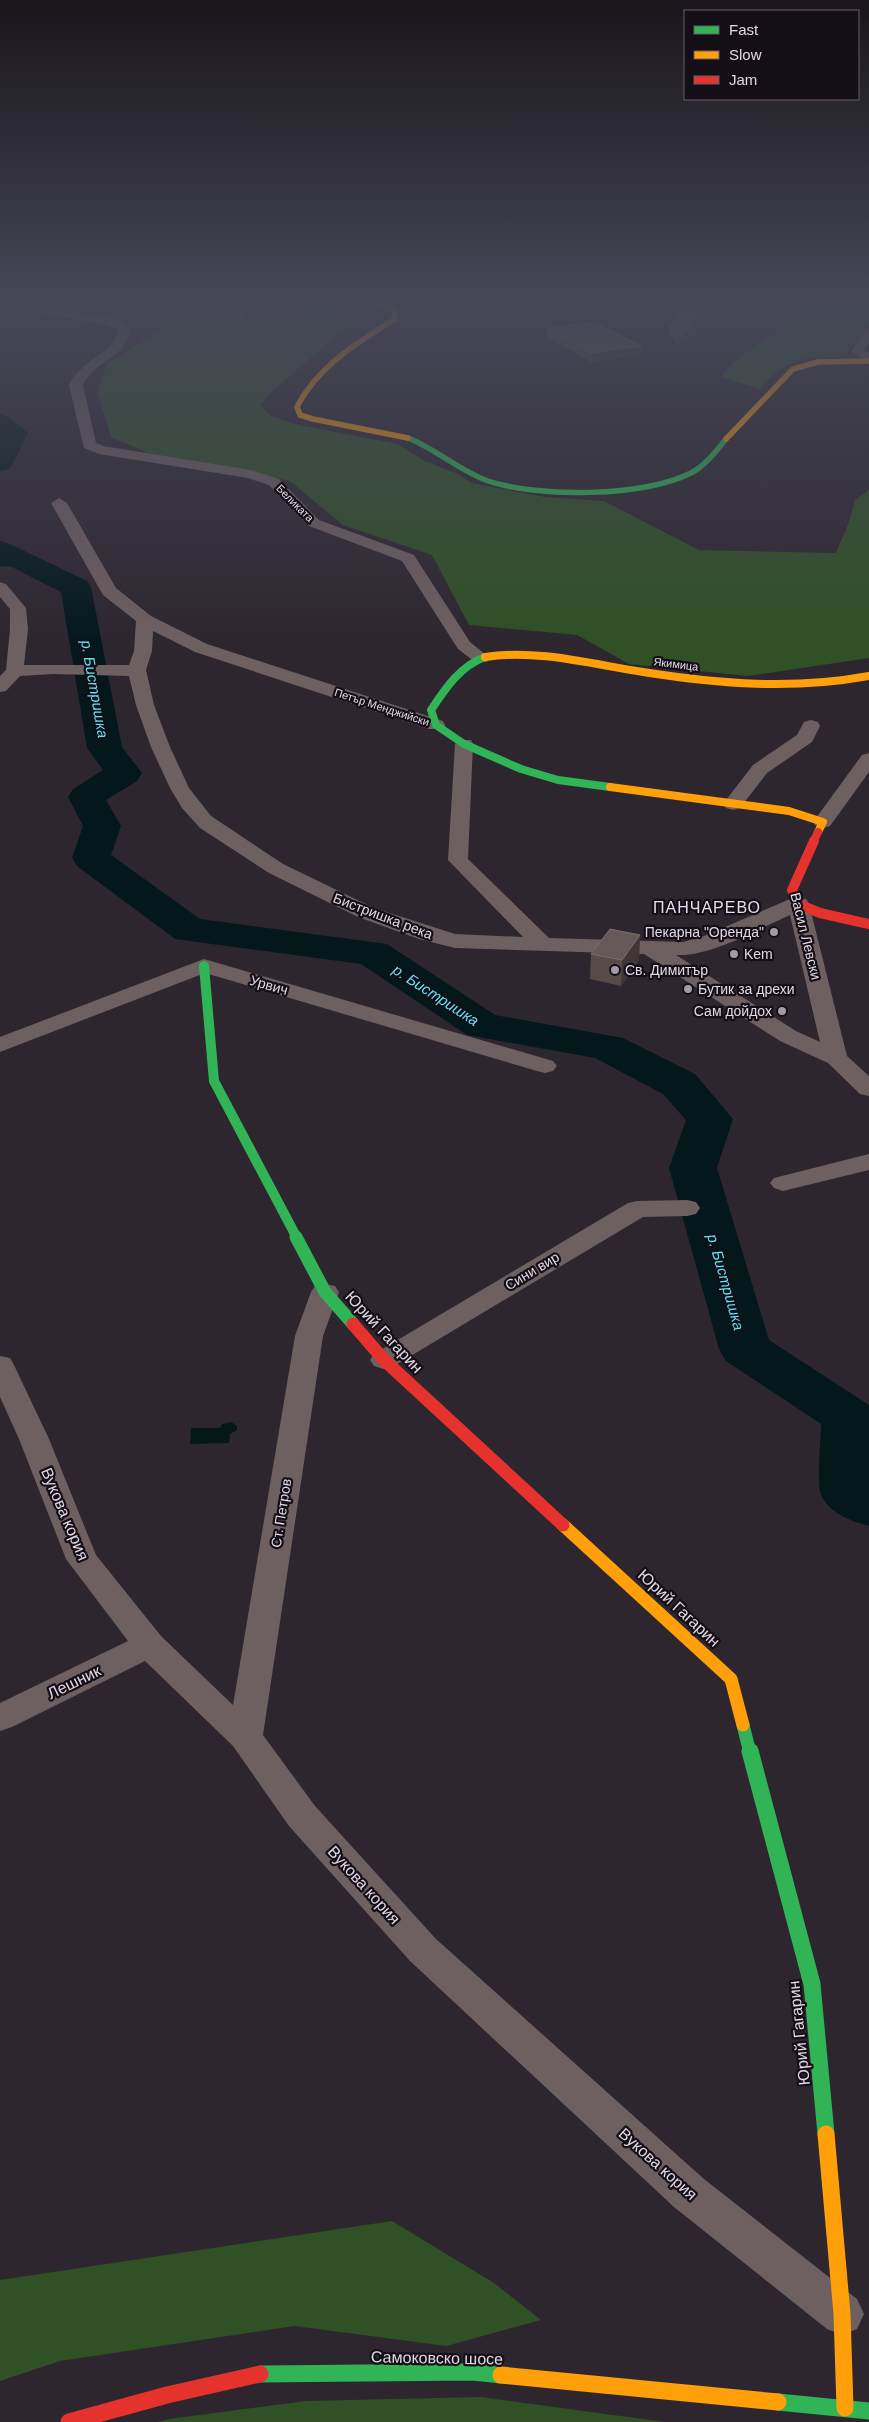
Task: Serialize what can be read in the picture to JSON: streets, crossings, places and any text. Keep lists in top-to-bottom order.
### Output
{
  "streets": {
    "street": [
      "Беликата",
      "Якимица",
      "Петър Менджийски",
      "Бистришка река",
      "Васил Левски",
      "Урвич",
      "Сини вир",
      "Юрий Гагарин",
      "Ст. Петров",
      "Вукова кория",
      "Лешник",
      "Самоковско шосе"
    ]
  },
  "crossings": [
    ["Беликата", "Якимица"],
    ["Петър Менджийски", "Васил Левски"],
    ["Бистришка река", "Васил Левски"],
    ["Урвич", "Юрий Гагарин"],
    ["Сини вир", "Юрий Гагарин"],
    ["Юрий Гагарин", "Ст. Петров"],
    ["Юрий Гагарин", "Вукова кория"],
    ["Юрий Гагарин", "Самоковско шосе"],
    ["Ст. Петров", "Вукова кория"],
    ["Вукова кория", "Лешник"]
  ],
  "districts": ["ПАНЧАРЕВО"],
  "water": ["р. Бистришка"],
  "places": [
    "Пекарна \"Оренда\"",
    "Kem",
    "Св. Димитър",
    "Бутик за дрехи",
    "Сам дойдох"
  ],
  "legend": ["Fast", "Slow", "Jam"]
}
